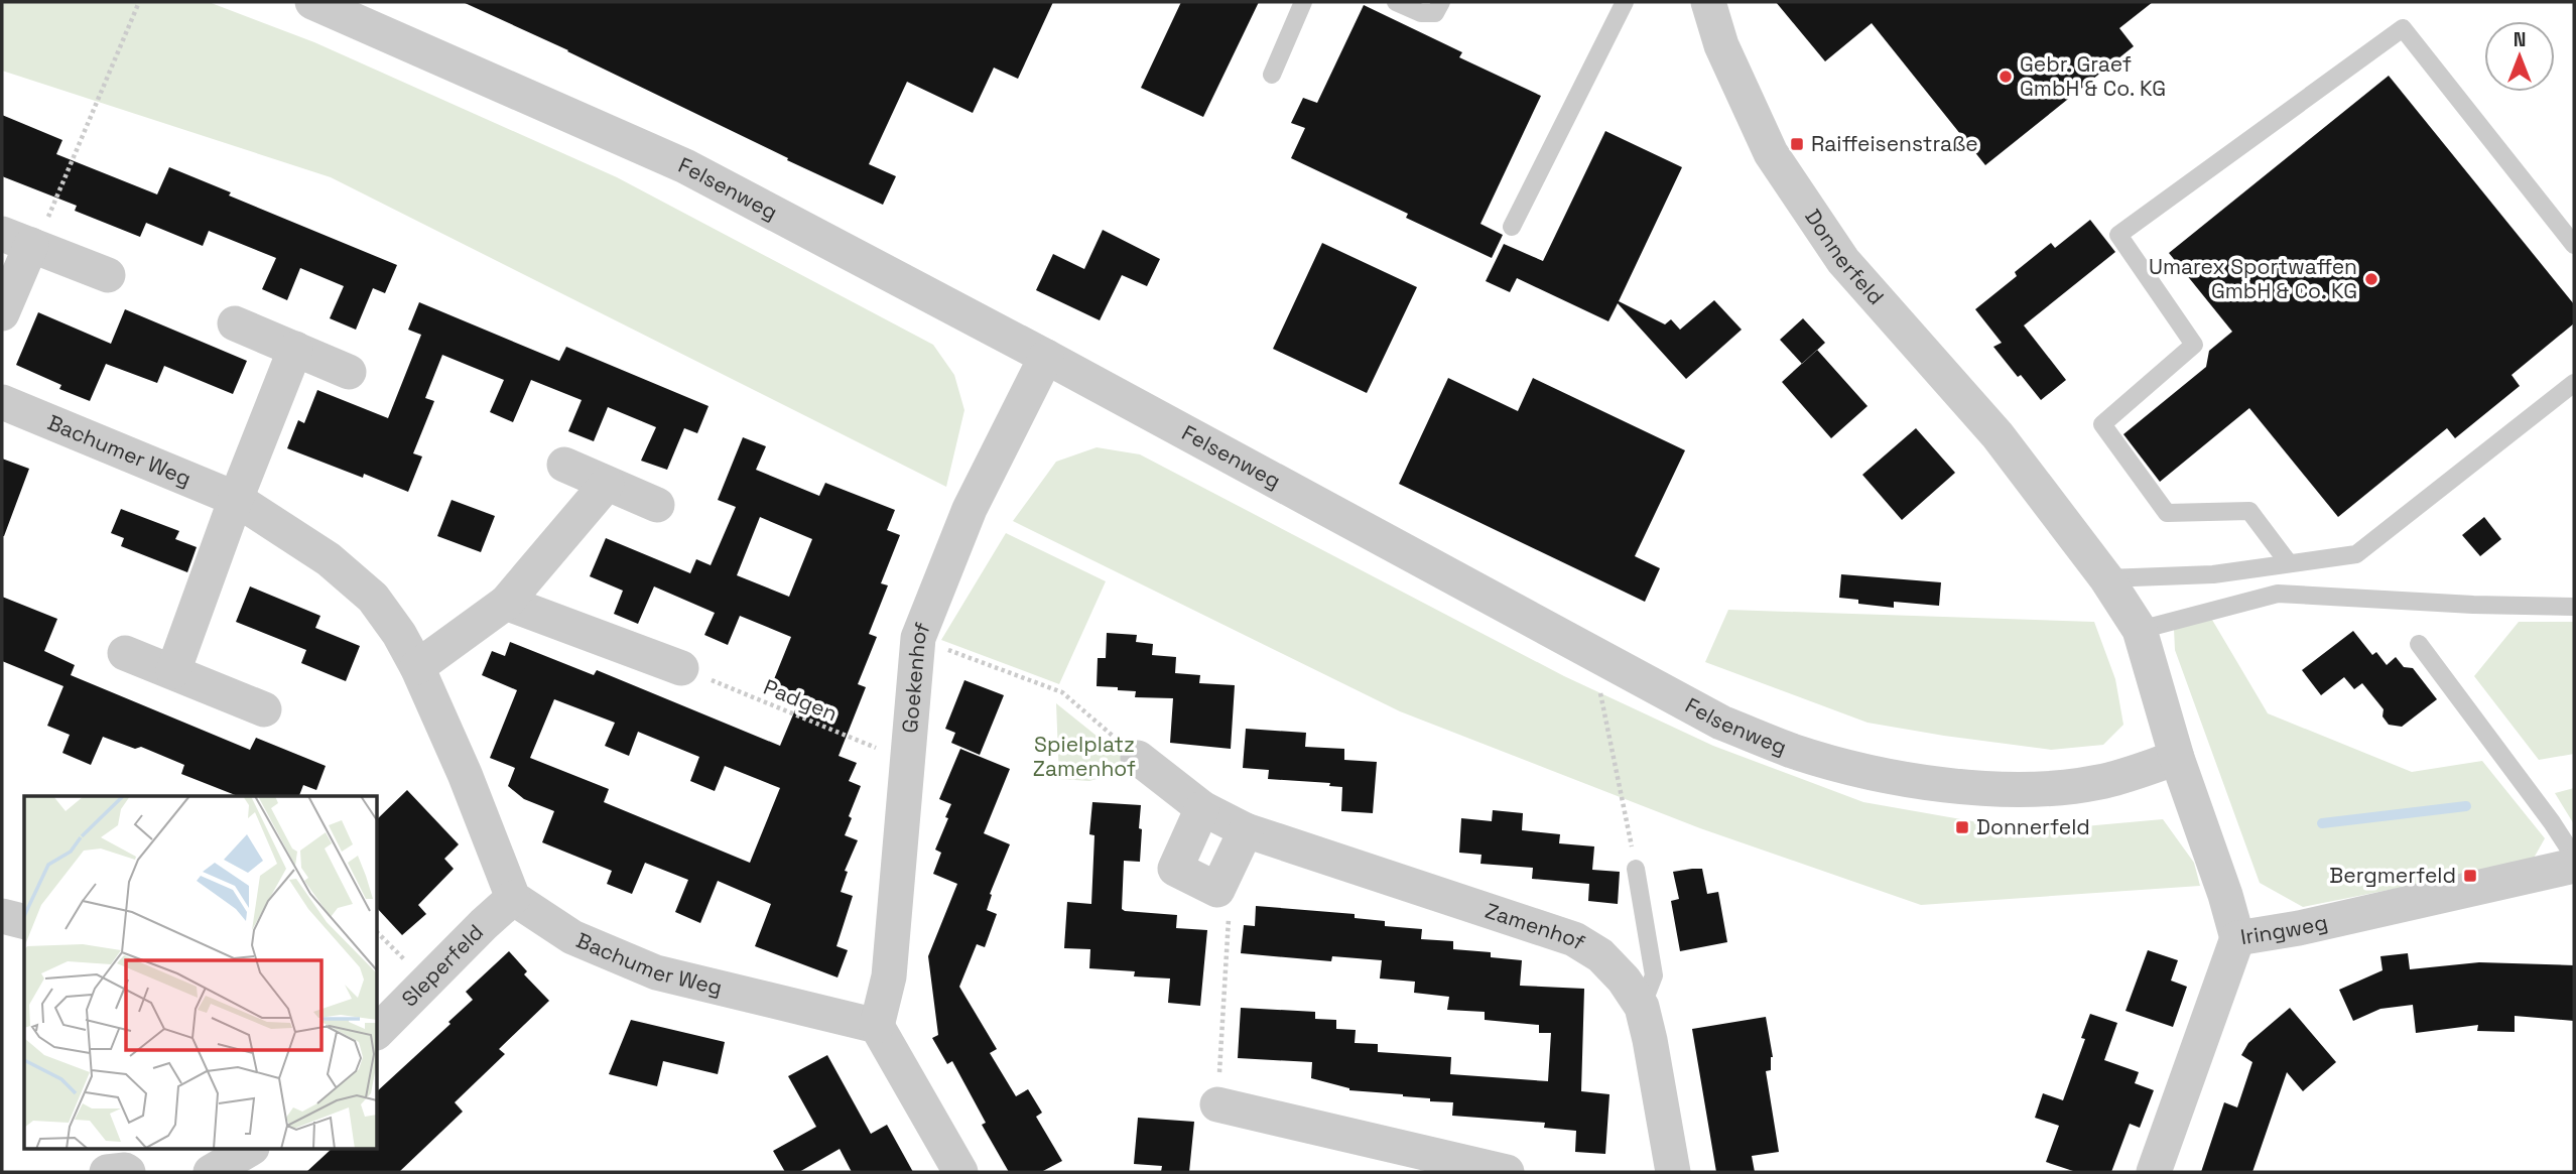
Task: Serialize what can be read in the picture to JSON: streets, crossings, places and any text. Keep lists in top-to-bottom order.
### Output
{
  "streets": {
    "street": [
      "Felsenweg",
      "Donnerfeld",
      "Bachumer Weg",
      "Goekenhof",
      "Zamenhof",
      "Iringweg",
      "Sleperfeld"
    ],
    "path": ["Padgen"]
  },
  "crossings": [
    ["Felsenweg", "Donnerfeld"],
    ["Felsenweg", "Goekenhof"],
    ["Donnerfeld", "Iringweg"],
    ["Bachumer Weg", "Goekenhof"],
    ["Bachumer Weg", "Sleperfeld"],
    ["Goekenhof", "Padgen"]
  ],
  "parks": ["Spielplatz Zamenhof"],
  "places": {
    "other": ["Gebr. Graef GmbH & Co. KG", "Umarex Sportwaffen GmbH & Co. KG"],
    "transit": ["Raiffeisenstraße", "Donnerfeld", "Bergmerfeld"]
  },
  "north": "top"
}
